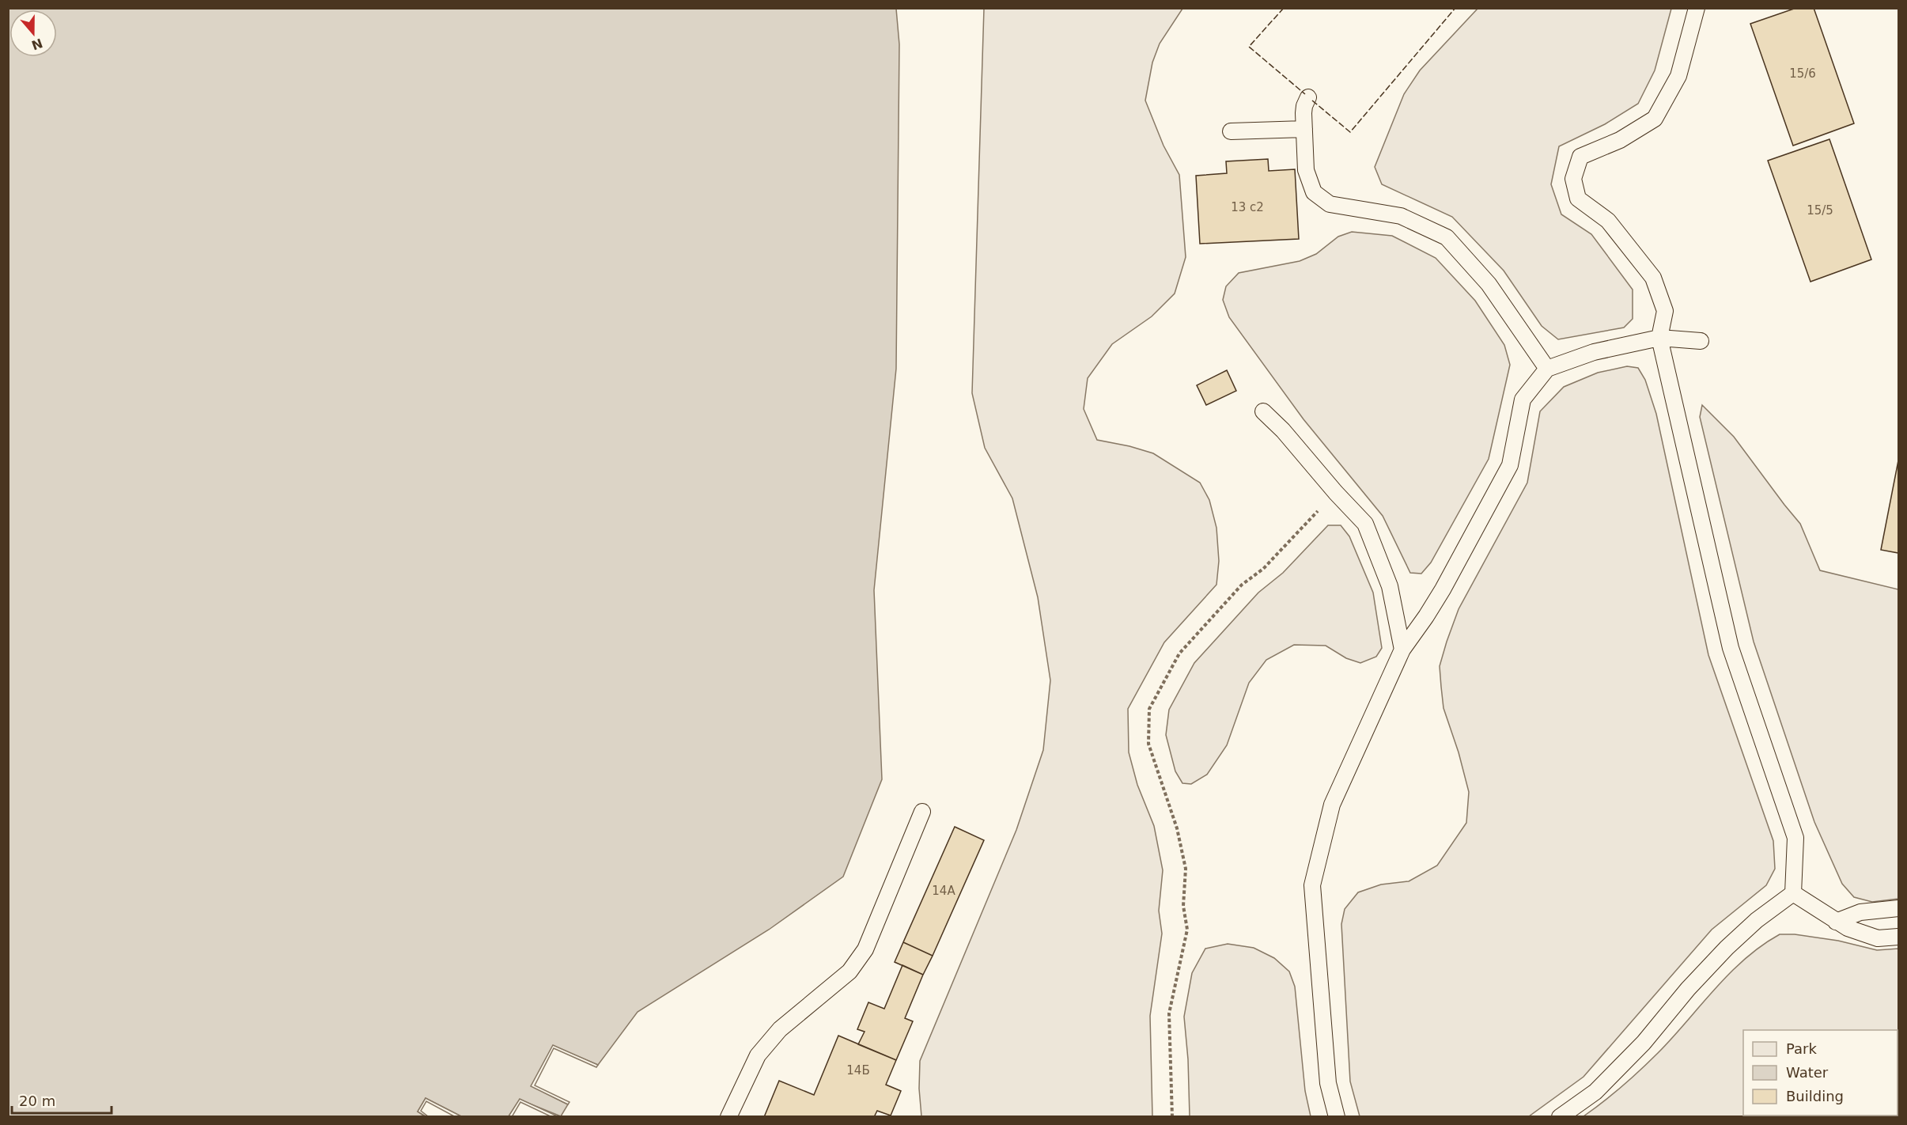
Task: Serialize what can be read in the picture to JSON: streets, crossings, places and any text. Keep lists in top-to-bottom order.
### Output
{
  "house_numbers": [
    "15/6",
    "13 с2",
    "15/5",
    "14А",
    "14Б"
  ],
  "legend": ["Park", "Water", "Building"],
  "scale_bar": "20 m",
  "north": "bottom"
}
